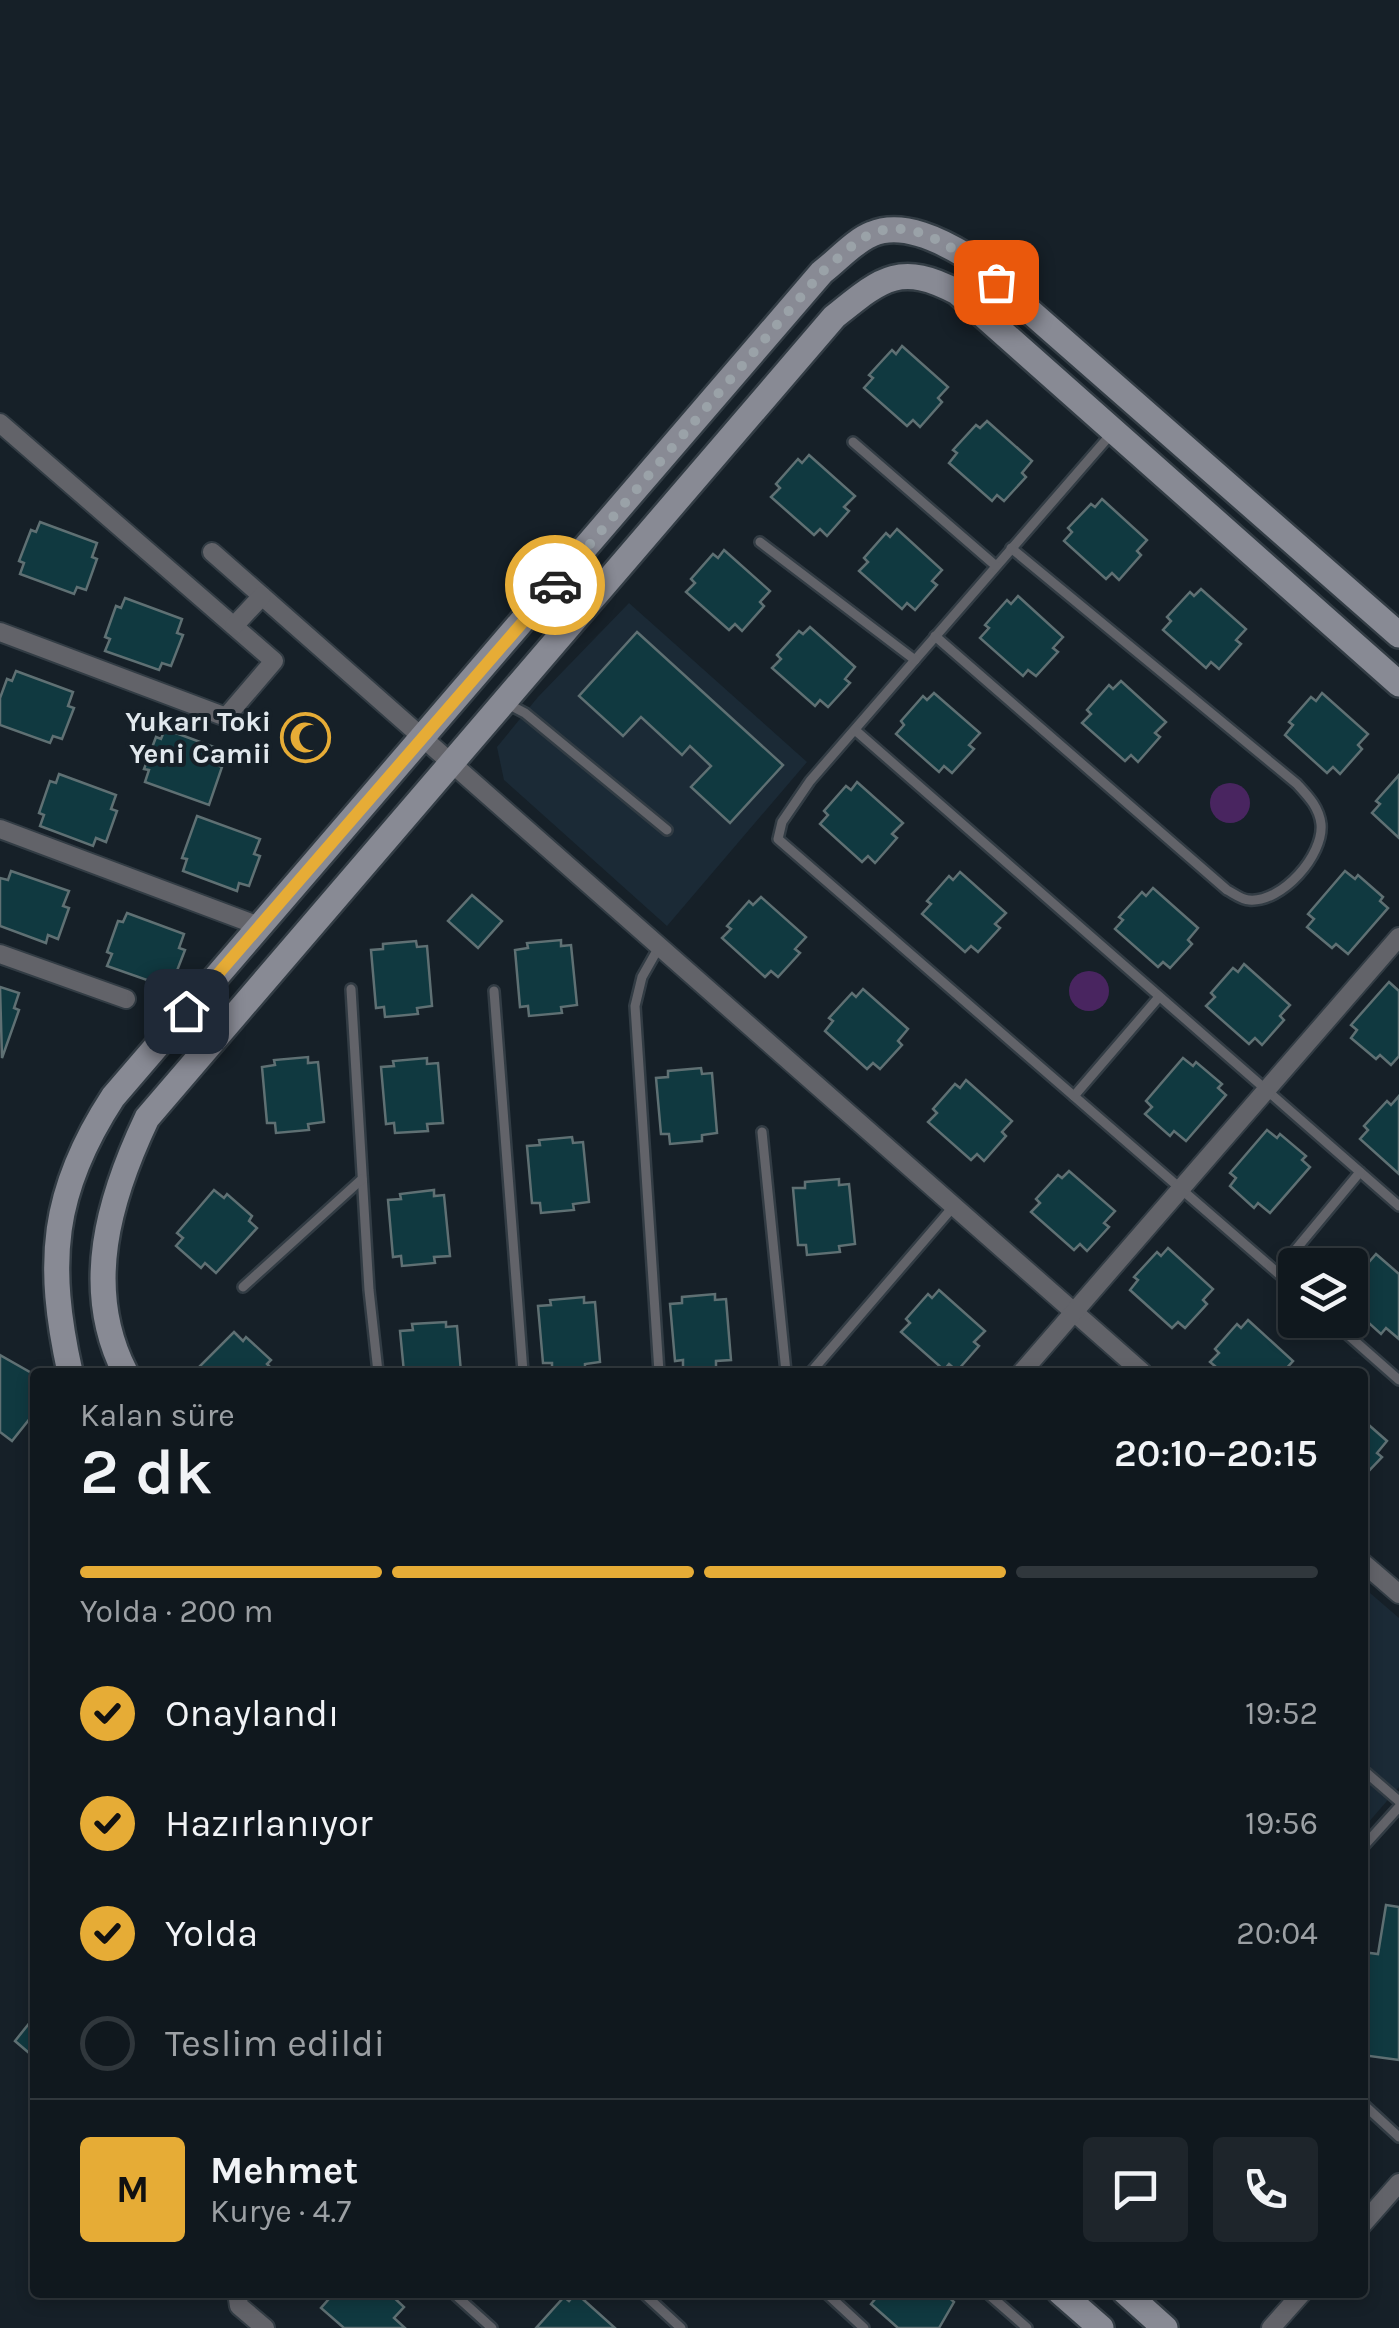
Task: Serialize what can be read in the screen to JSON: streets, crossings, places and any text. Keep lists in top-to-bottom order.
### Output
{
  "places": {
    "mosque": ["Yukarı Toki Yeni Camii"]
  },
  "page": {
    "heading": ["2 dk", "Kalan süre", "20:10–20:15"],
    "panel": ["Mehmet", "Kurye · 4.7"],
    "bar": "Yolda · 200 m",
    "list": [
      ["Onaylandı", "19:52"],
      ["Hazırlanıyor", "19:56"],
      ["Yolda", "20:04"],
      "Teslim edildi"
    ],
    "round": "M"
  }
}
